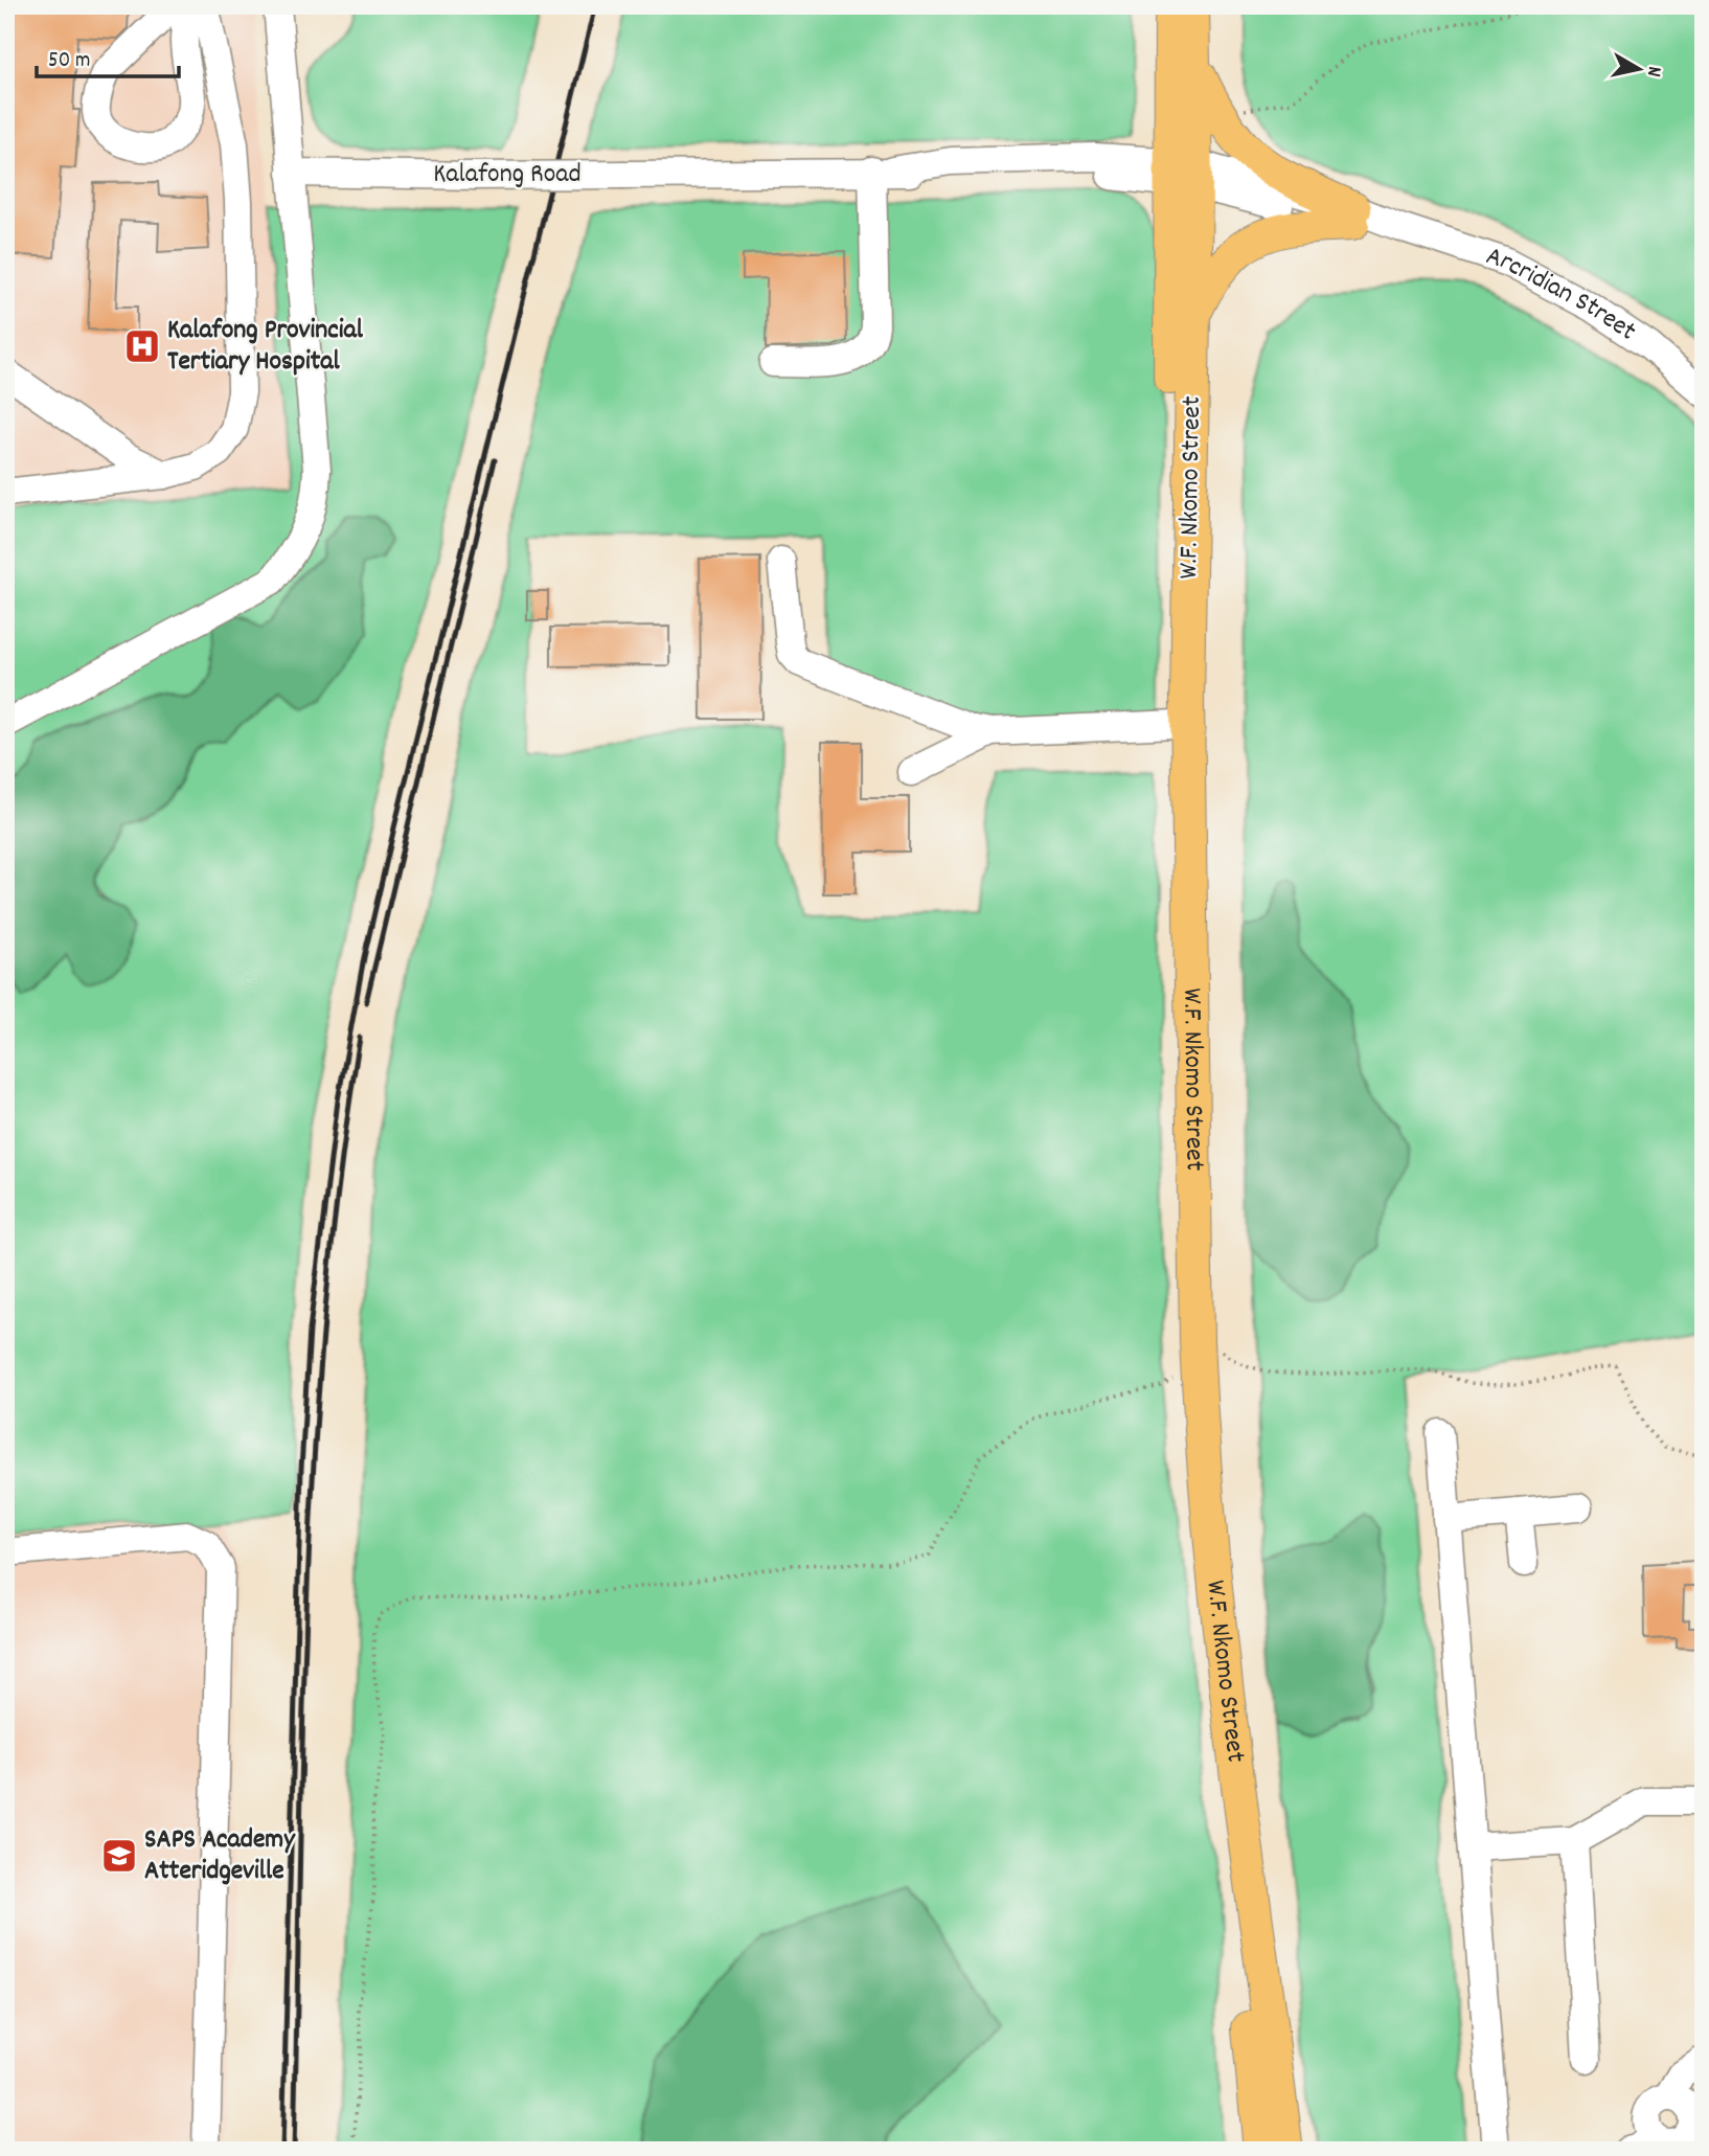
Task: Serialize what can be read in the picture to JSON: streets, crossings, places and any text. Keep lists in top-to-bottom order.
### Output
{
  "streets": {
    "main road": ["W.F. Nkomo Street"],
    "street": ["Kalafong Road", "Arcridian Street"]
  },
  "crossings": [
    ["Kalafong Road", "Arcridian Street"],
    ["Kalafong Road", "W.F. Nkomo Street"],
    ["Arcridian Street", "W.F. Nkomo Street"]
  ],
  "places": {
    "hospital": ["Kalafong Provincial Tertiary Hospital"],
    "school or university": ["SAPS Academy Atteridgeville"]
  },
  "scale_bar": "50 m",
  "north": "right"
}
